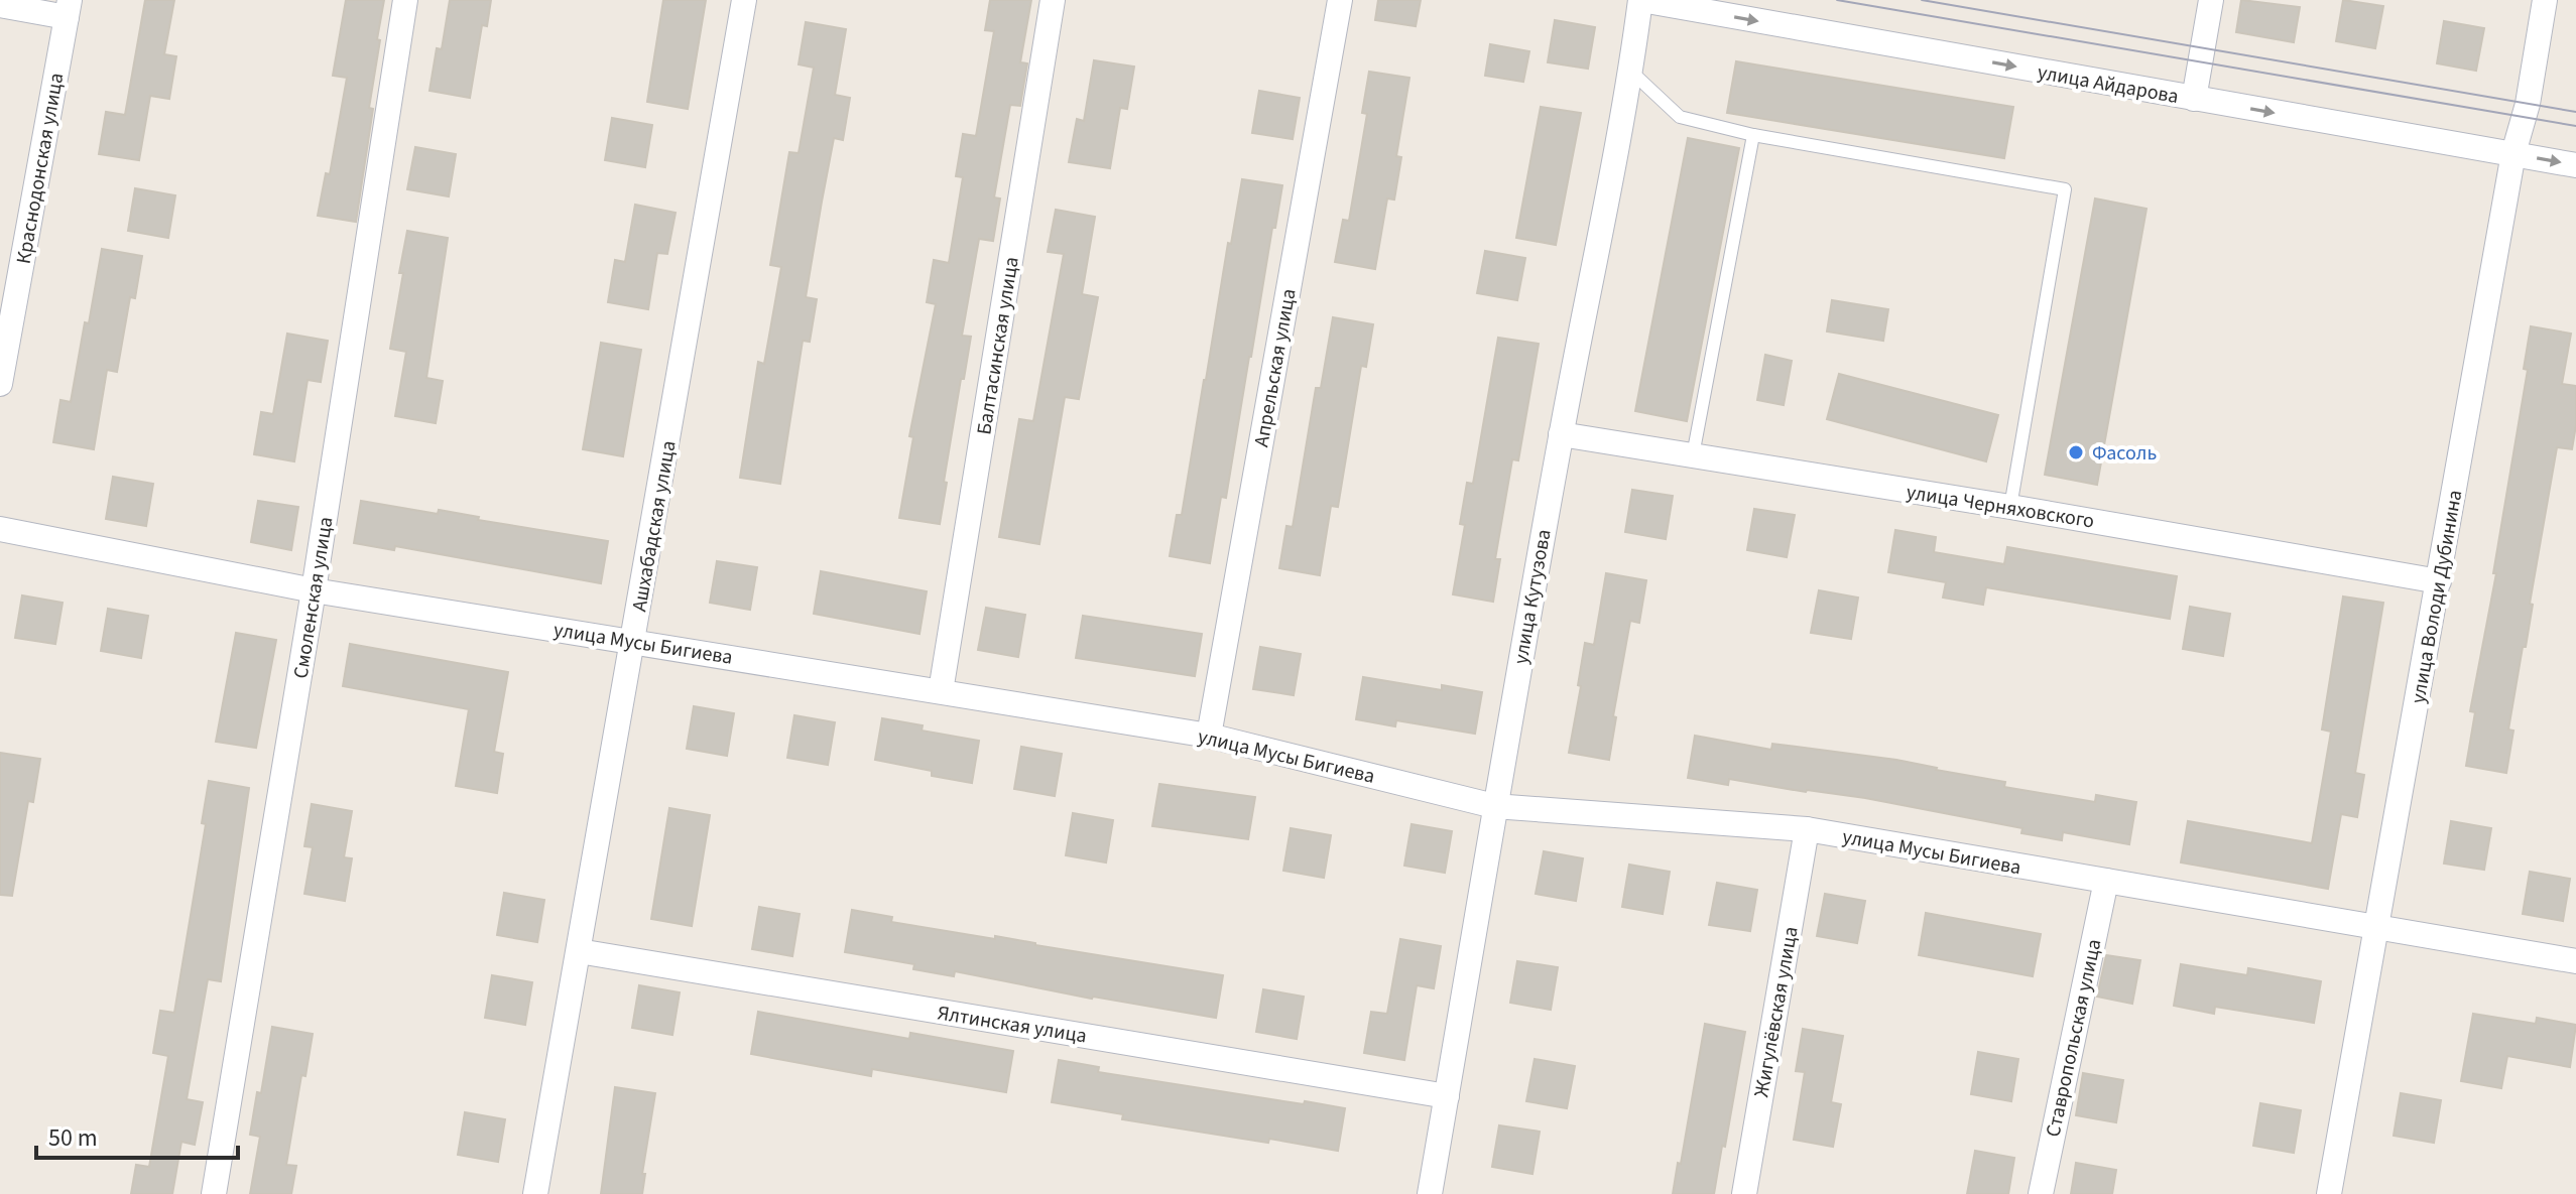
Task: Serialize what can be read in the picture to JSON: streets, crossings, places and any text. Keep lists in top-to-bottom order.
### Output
{
  "streets": {
    "street": [
      "улица Айдарова",
      "Краснодонская улица",
      "Балтасинская улица",
      "Апрельская улица",
      "улица Черняховского",
      "Ашхабадская улица",
      "улица Кутузова",
      "улица Володи Дубинина",
      "Смоленская улица",
      "улица Мусы Бигиева",
      "Жигулёвская улица",
      "Ялтинская улица",
      "Ставропольская улица"
    ]
  },
  "crossings": [
    ["улица Айдарова", "улица Кутузова"],
    ["улица Айдарова", "улица Володи Дубинина"],
    ["Балтасинская улица", "улица Мусы Бигиева"],
    ["Апрельская улица", "улица Мусы Бигиева"],
    ["улица Черняховского", "улица Кутузова"],
    ["улица Черняховского", "улица Володи Дубинина"],
    ["Ашхабадская улица", "улица Мусы Бигиева"],
    ["Ашхабадская улица", "Ялтинская улица"],
    ["улица Кутузова", "улица Мусы Бигиева"],
    ["улица Кутузова", "Ялтинская улица"],
    ["улица Володи Дубинина", "улица Мусы Бигиева"],
    ["Смоленская улица", "улица Мусы Бигиева"],
    ["улица Мусы Бигиева", "Жигулёвская улица"],
    ["улица Мусы Бигиева", "Ставропольская улица"]
  ],
  "one_way": ["улица Айдарова"],
  "places": ["Фасоль"],
  "scale_bar": "50 m"
}
